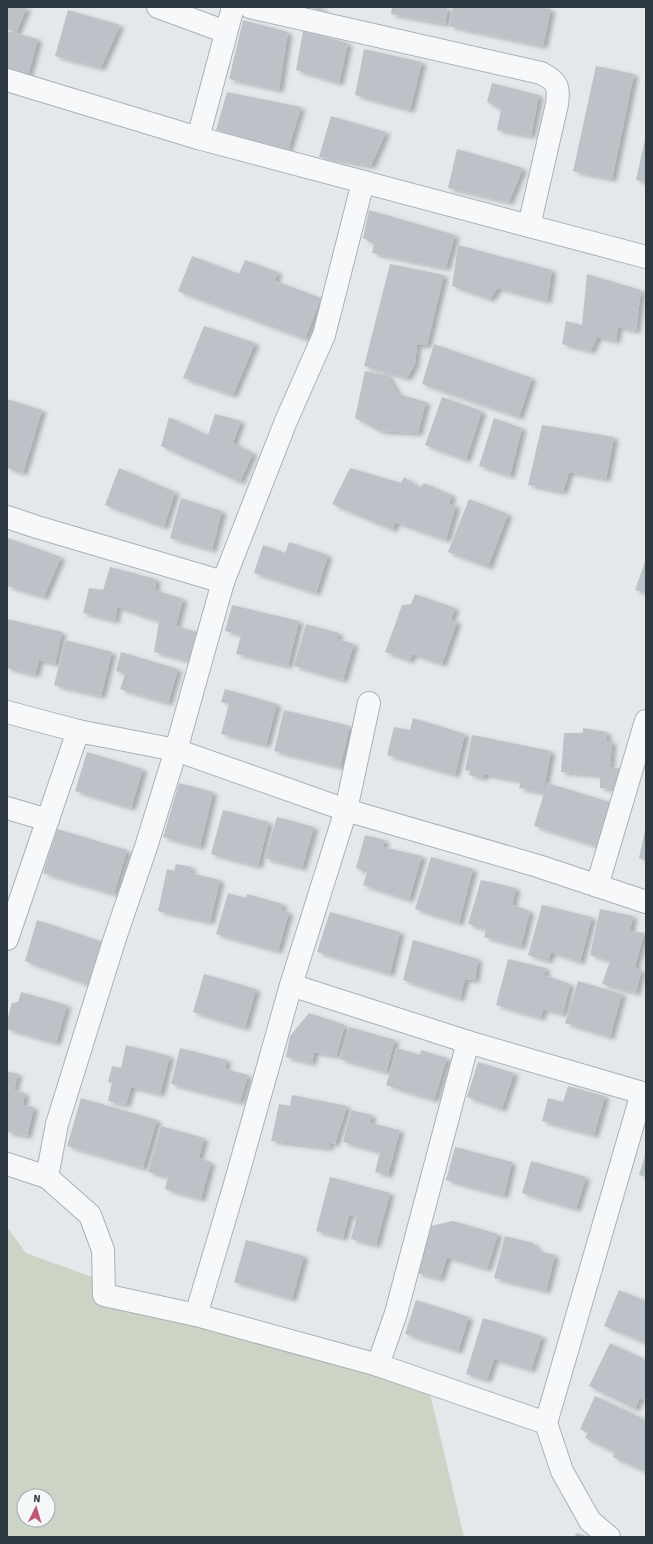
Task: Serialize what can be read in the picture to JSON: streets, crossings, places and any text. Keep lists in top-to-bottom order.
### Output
{
  "north": "top"
}
